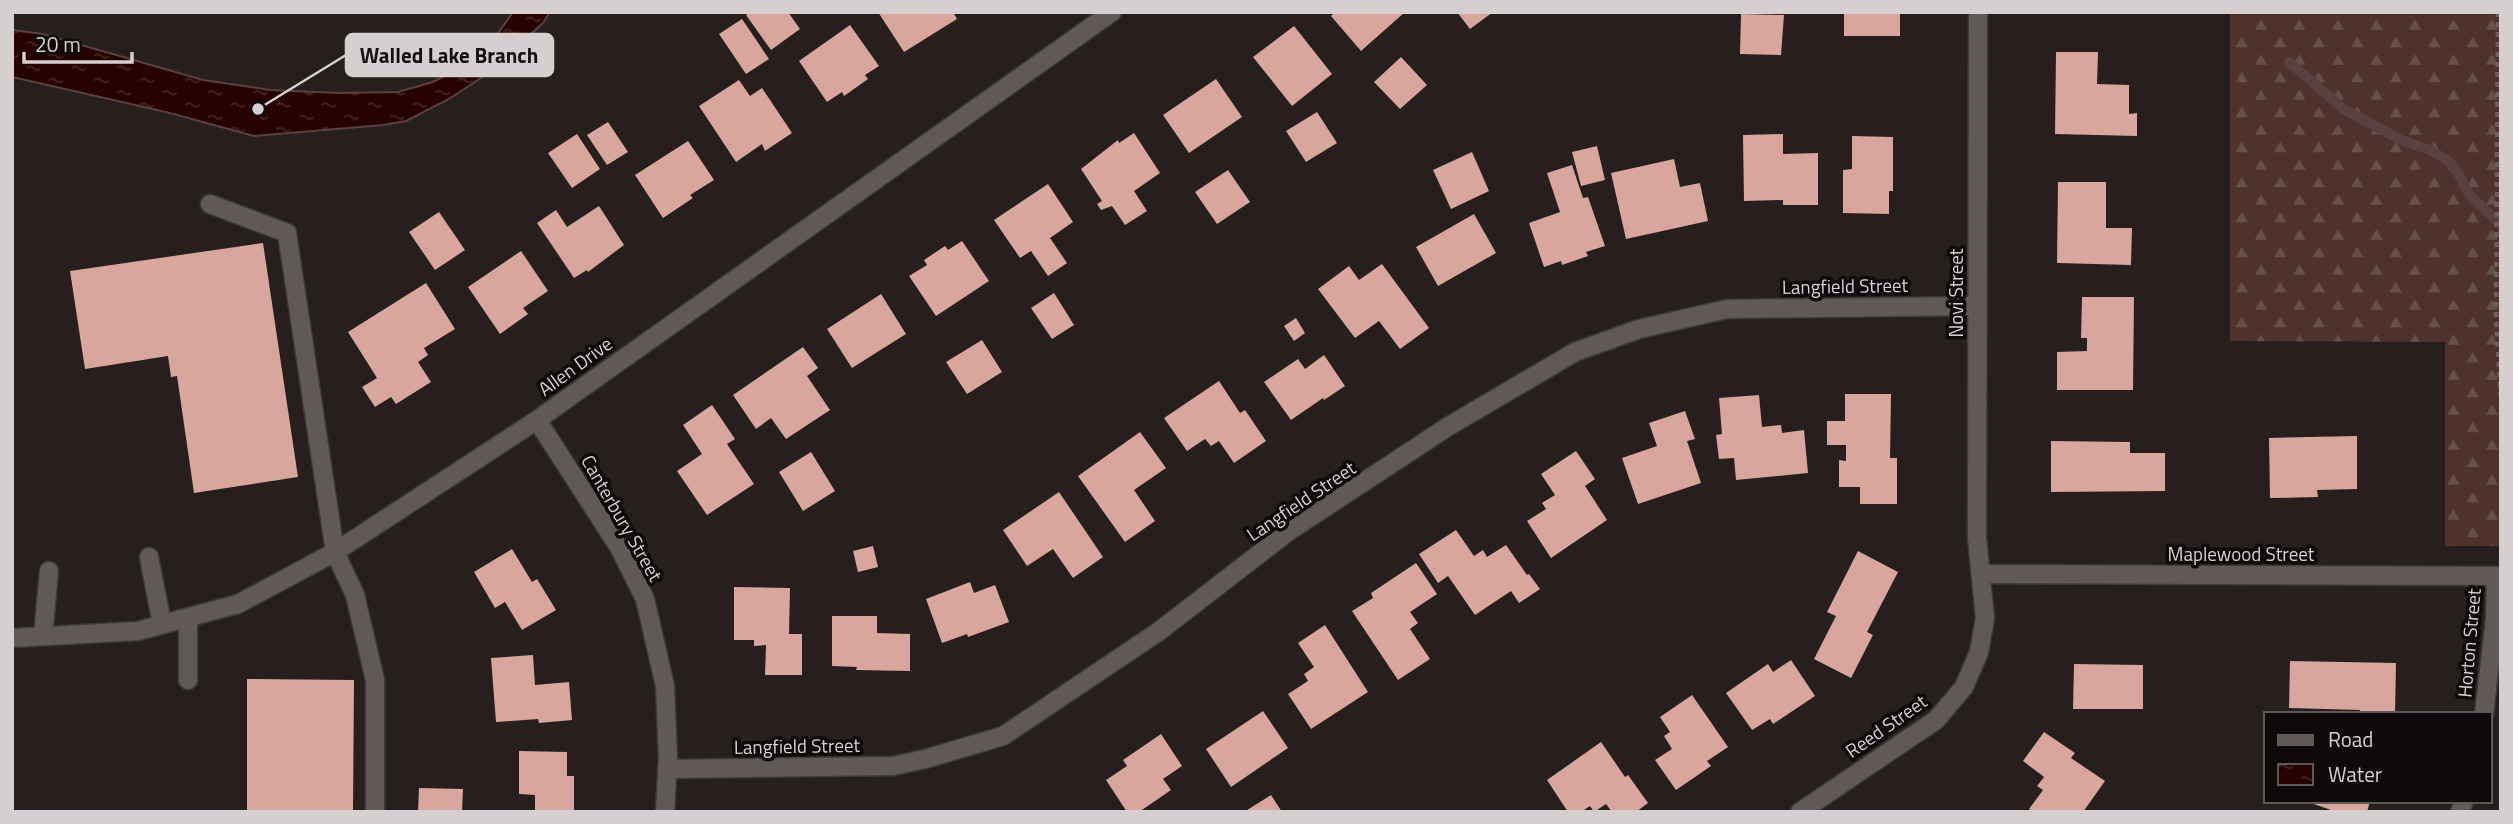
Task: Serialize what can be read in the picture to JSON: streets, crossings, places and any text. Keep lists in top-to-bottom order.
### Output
{
  "streets": {
    "street": [
      "Langfield Street",
      "Novi Street",
      "Allen Drive",
      "Canterbury Street",
      "Maplewood Street",
      "Horton Street",
      "Reed Street"
    ]
  },
  "crossings": [
    ["Langfield Street", "Novi Street"],
    ["Langfield Street", "Canterbury Street"],
    ["Novi Street", "Maplewood Street"],
    ["Novi Street", "Reed Street"],
    ["Allen Drive", "Canterbury Street"],
    ["Maplewood Street", "Horton Street"],
    ["Maplewood Street", "Reed Street"]
  ],
  "places": ["Walled Lake Branch"],
  "legend": ["Road", "Water"],
  "scale_bar": "20 m"
}
